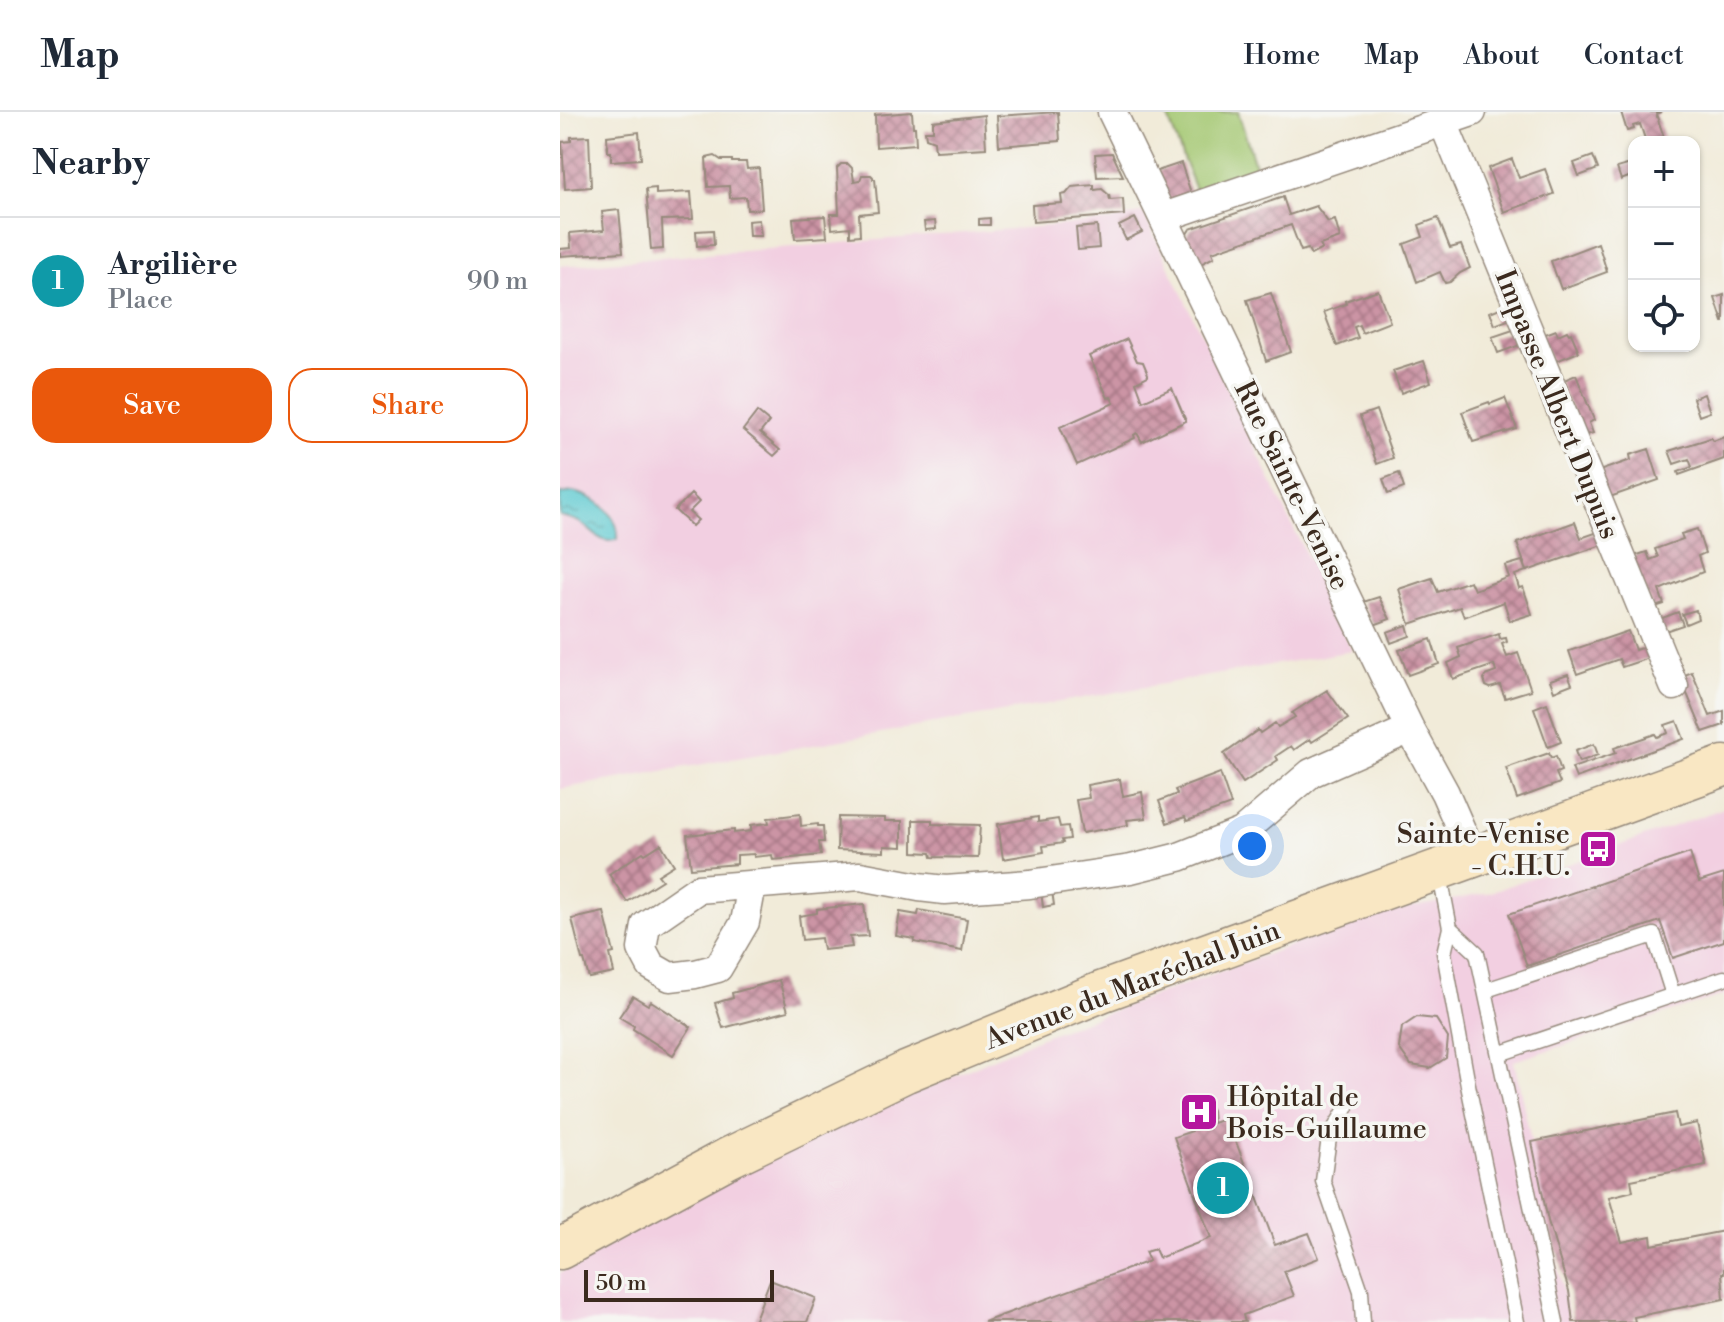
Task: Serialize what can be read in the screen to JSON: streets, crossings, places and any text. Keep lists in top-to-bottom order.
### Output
{
  "streets": {
    "street": ["Impasse Albert Dupuis", "Rue Sainte-Venise", "Avenue du Maréchal Juin"]
  },
  "crossings": [
    ["Rue Sainte-Venise", "Avenue du Maréchal Juin"]
  ],
  "places": {
    "bus stop": ["Sainte-Venise - C.H.U."],
    "hospital": ["Hôpital de Bois-Guillaume"]
  },
  "scale_bar": "50 m",
  "page": {
    "header": "Map",
    "nav": [
      "Home",
      "Map",
      "About",
      "Contact"
    ],
    "heading": "Nearby",
    "map_buttons": ["+", "−"],
    "list": [
      {
        "mark": "1",
        "name": "Argilière",
        "note": "Place",
        "value": "90 m"
      }
    ],
    "buttons": ["Save", "Share"],
    "pins": "1",
    "scale": "50 m"
  }
}
